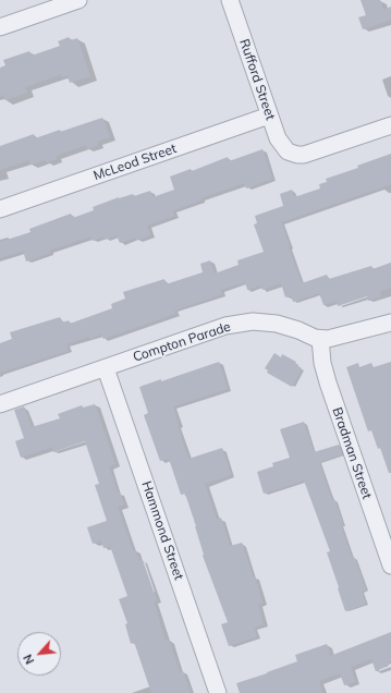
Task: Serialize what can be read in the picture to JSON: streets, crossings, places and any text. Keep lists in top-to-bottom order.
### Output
{
  "streets": {
    "street": [
      "Rufford Street",
      "McLeod Street",
      "Compton Parade",
      "Bradman Street",
      "Hammond Street"
    ]
  },
  "crossings": [
    ["Rufford Street", "McLeod Street"],
    ["Compton Parade", "Bradman Street"],
    ["Compton Parade", "Hammond Street"]
  ],
  "north": "bottom left"
}
